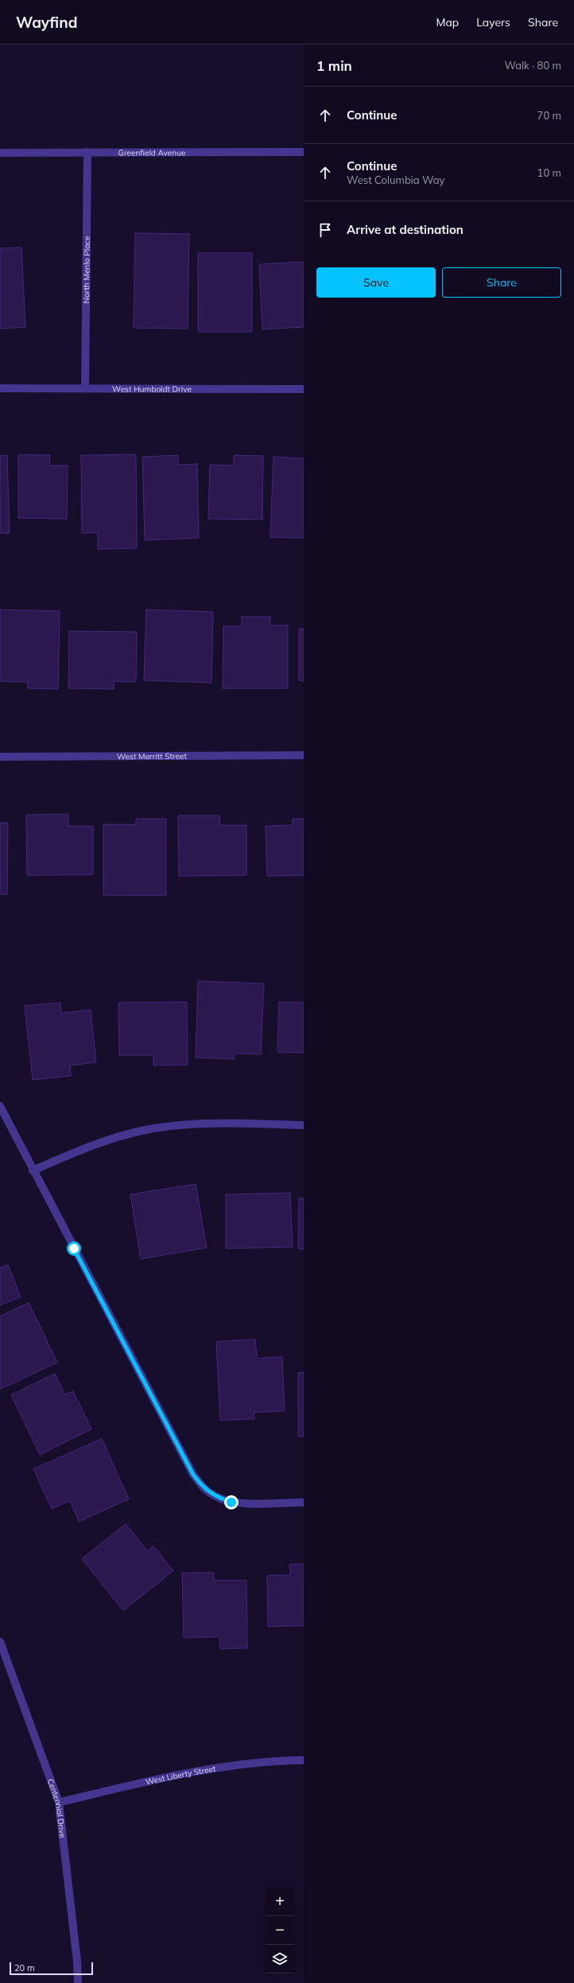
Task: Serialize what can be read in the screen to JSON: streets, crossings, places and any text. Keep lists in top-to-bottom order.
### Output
{
  "streets": {
    "street": [
      "Greenfield Avenue",
      "North Menlo Place",
      "West Humboldt Drive",
      "West Merritt Street",
      "West Liberty Street",
      "Centennial Drive"
    ]
  },
  "crossings": [
    ["Greenfield Avenue", "North Menlo Place"],
    ["North Menlo Place", "West Humboldt Drive"],
    ["West Liberty Street", "Centennial Drive"]
  ],
  "scale_bar": "20 m",
  "page": {
    "header": "Wayfind",
    "nav": ["Map", "Layers", "Share"],
    "heading": ["1 min", "Walk · 80 m"],
    "list": [
      ["Continue", "70 m"],
      ["Continue", "West Columbia Way", "10 m"],
      "Arrive at destination"
    ],
    "buttons": ["Save", "Share"],
    "map_buttons": ["+", "−"],
    "scale": "20 m"
  }
}
